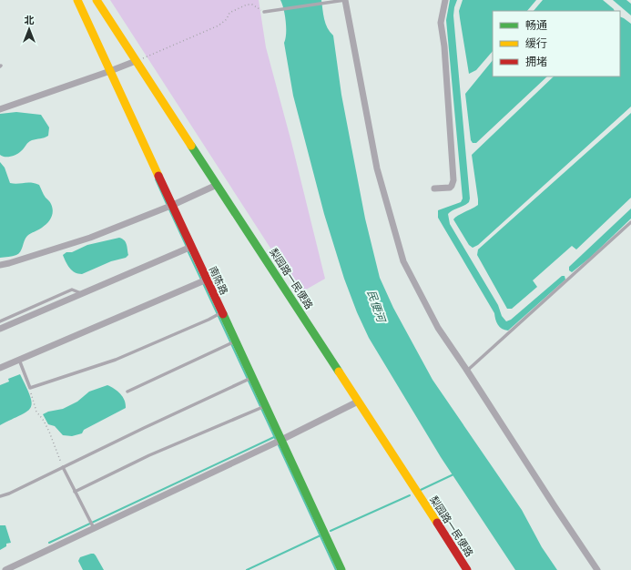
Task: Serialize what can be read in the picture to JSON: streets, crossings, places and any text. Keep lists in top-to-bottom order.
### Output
{
  "streets": {
    "main road": ["梨园路一民便路", "南陈路"]
  },
  "water": ["民便河"],
  "legend": ["畅通", "缓行", "拥堵"],
  "north": "top"
}
